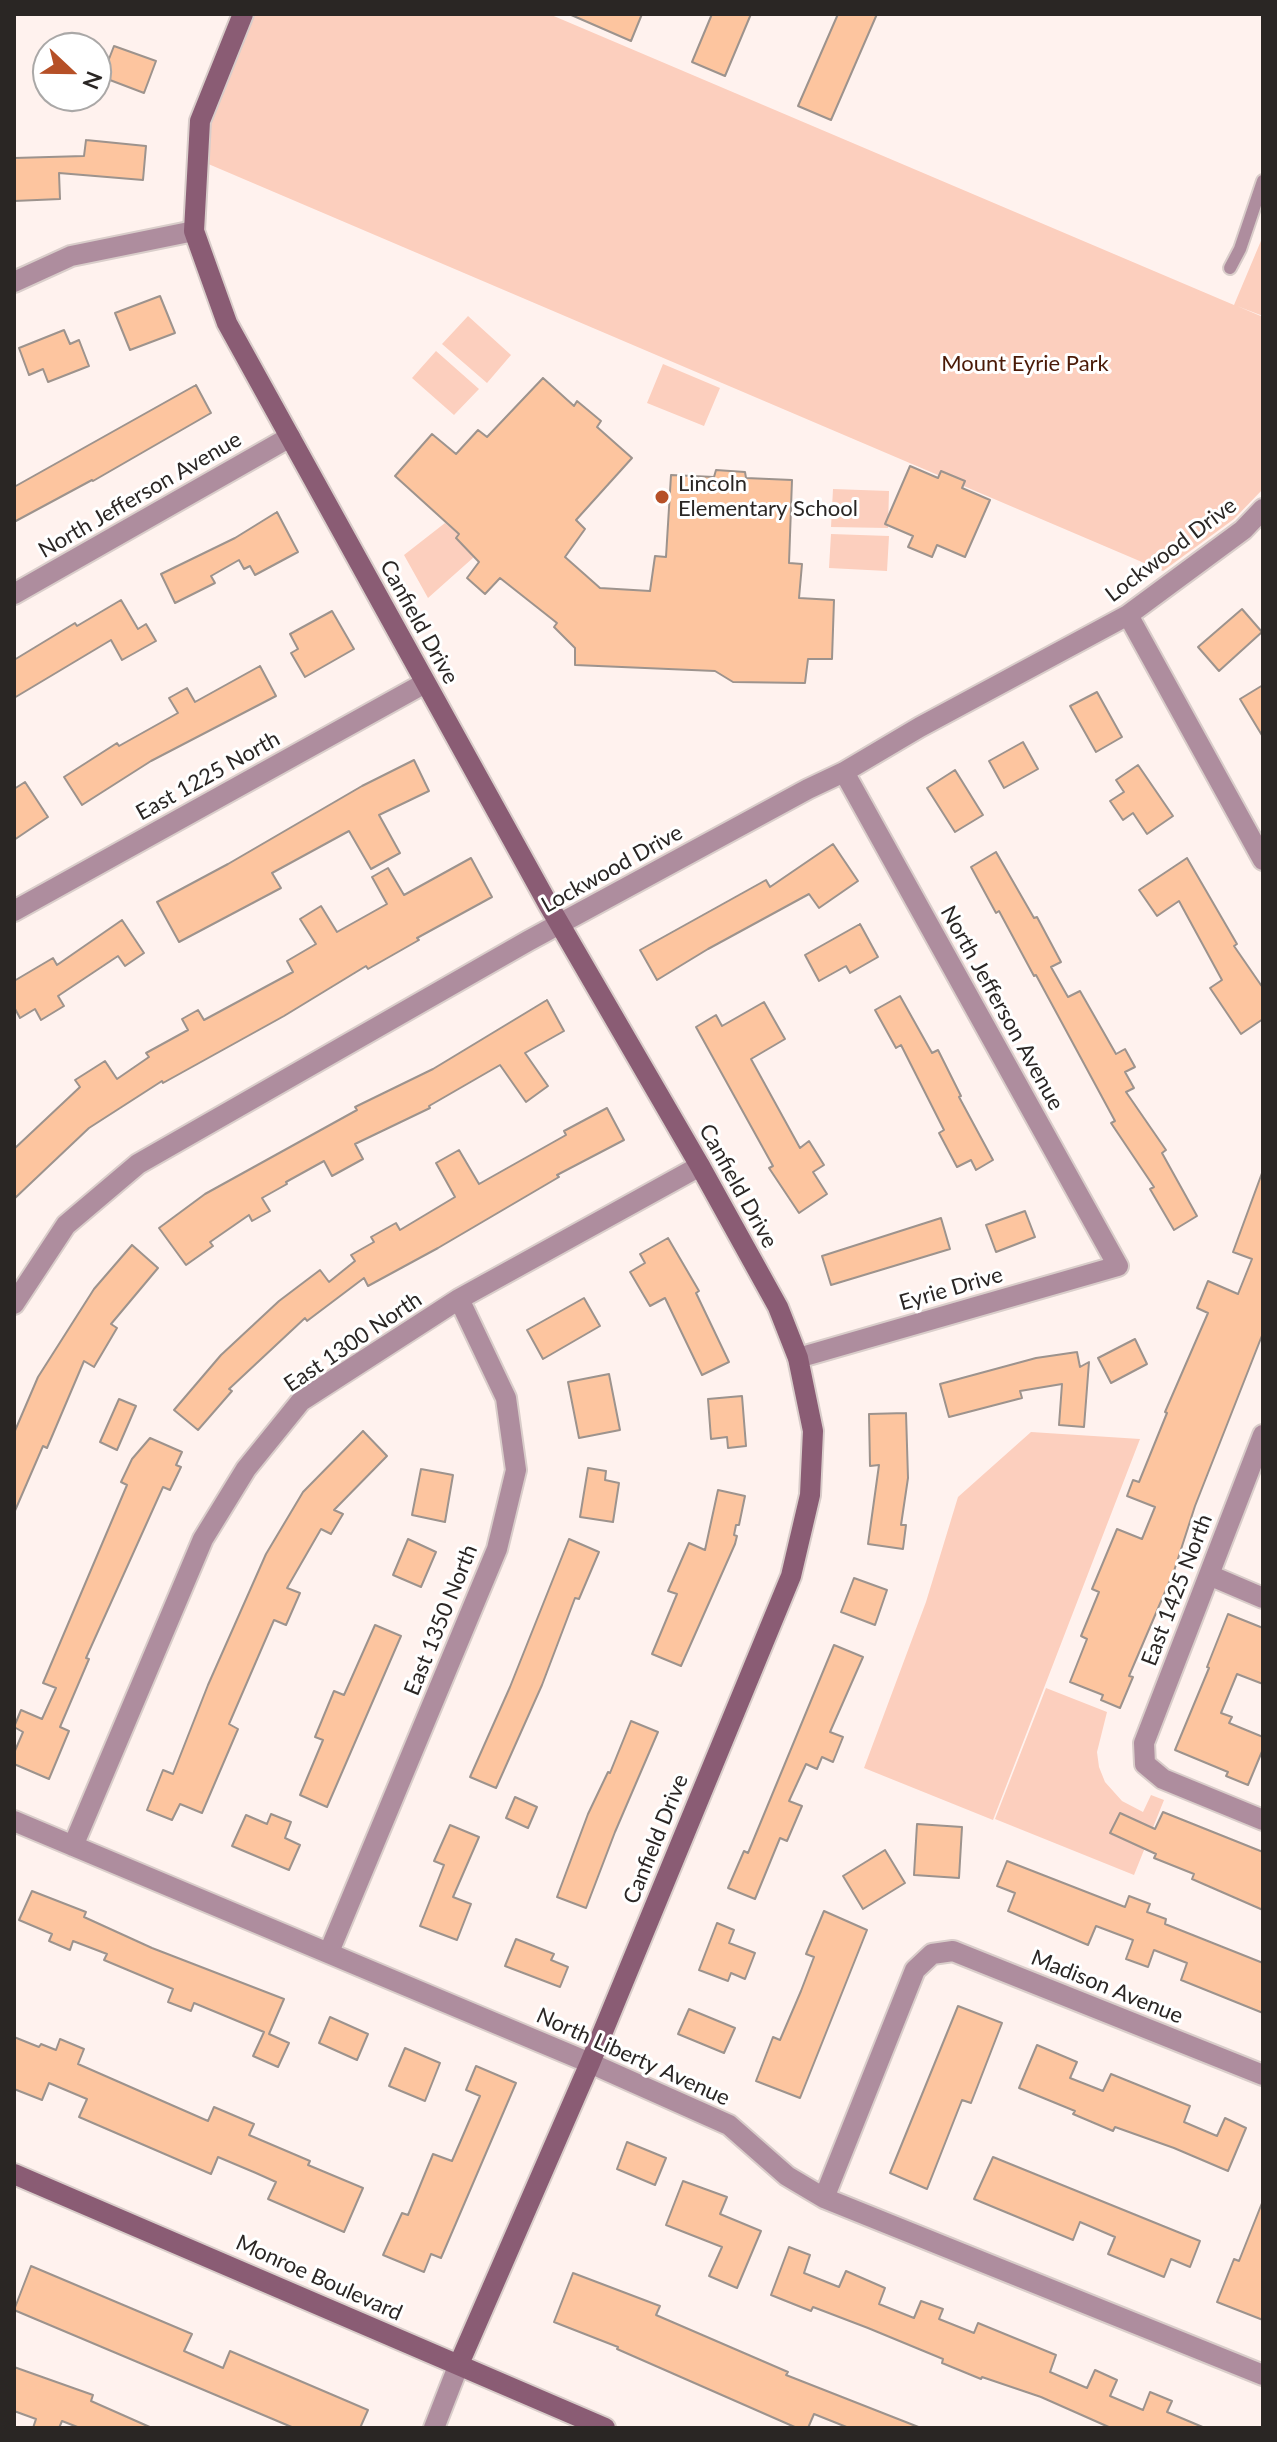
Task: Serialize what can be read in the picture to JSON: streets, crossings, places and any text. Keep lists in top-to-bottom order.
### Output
{
  "streets": {
    "street": [
      "North Jefferson Avenue",
      "Lockwood Drive",
      "Canfield Drive",
      "East 1225 North",
      "Eyrie Drive",
      "East 1300 North",
      "East 1425 North",
      "East 1350 North",
      "Madison Avenue",
      "North Liberty Avenue",
      "Monroe Boulevard"
    ]
  },
  "crossings": [
    ["North Jefferson Avenue", "Lockwood Drive"],
    ["North Jefferson Avenue", "Canfield Drive"],
    ["North Jefferson Avenue", "Eyrie Drive"],
    ["Lockwood Drive", "Canfield Drive"],
    ["Canfield Drive", "East 1225 North"],
    ["Canfield Drive", "Eyrie Drive"],
    ["Canfield Drive", "East 1300 North"],
    ["Canfield Drive", "North Liberty Avenue"],
    ["Canfield Drive", "Monroe Boulevard"],
    ["East 1300 North", "East 1350 North"],
    ["East 1300 North", "North Liberty Avenue"],
    ["East 1350 North", "North Liberty Avenue"],
    ["Madison Avenue", "North Liberty Avenue"]
  ],
  "parks": ["Mount Eyrie Park"],
  "places": ["Lincoln Elementary School"],
  "north": "right"
}
